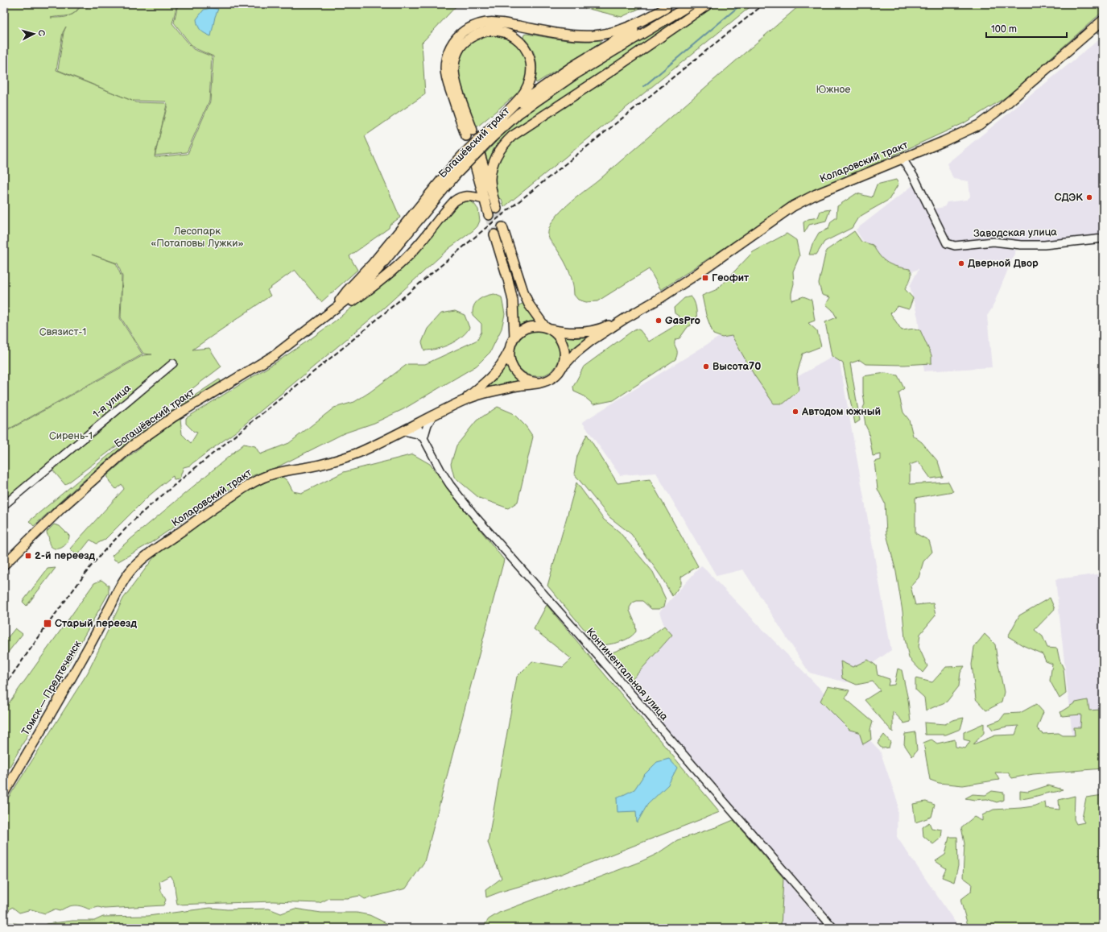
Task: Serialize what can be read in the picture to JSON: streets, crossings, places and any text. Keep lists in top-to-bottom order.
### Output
{
  "streets": {
    "main road": ["Богашёвский тракт", "Коларовский тракт", "Томск — Предтеченск"],
    "street": ["Заводская улица", "1-я улица", "Континентальная улица"]
  },
  "crossings": [
    ["Коларовский тракт", "Заводская улица"],
    ["Коларовский тракт", "Континентальная улица"],
    ["Коларовский тракт", "Томск — Предтеченск"]
  ],
  "parks": [
    "Южное",
    "Лесопарк «Потаповы Лужки»",
    "Связист-1",
    "Сирень-1"
  ],
  "places": {
    "other": [
      "СДЭК",
      "Дверной Двор",
      "GasPro",
      "Высота70",
      "Автодом южный"
    ],
    "transit": ["Геофит", "2-й переезд", "Старый переезд"]
  },
  "scale_bar": "100 m",
  "north": "right"
}
